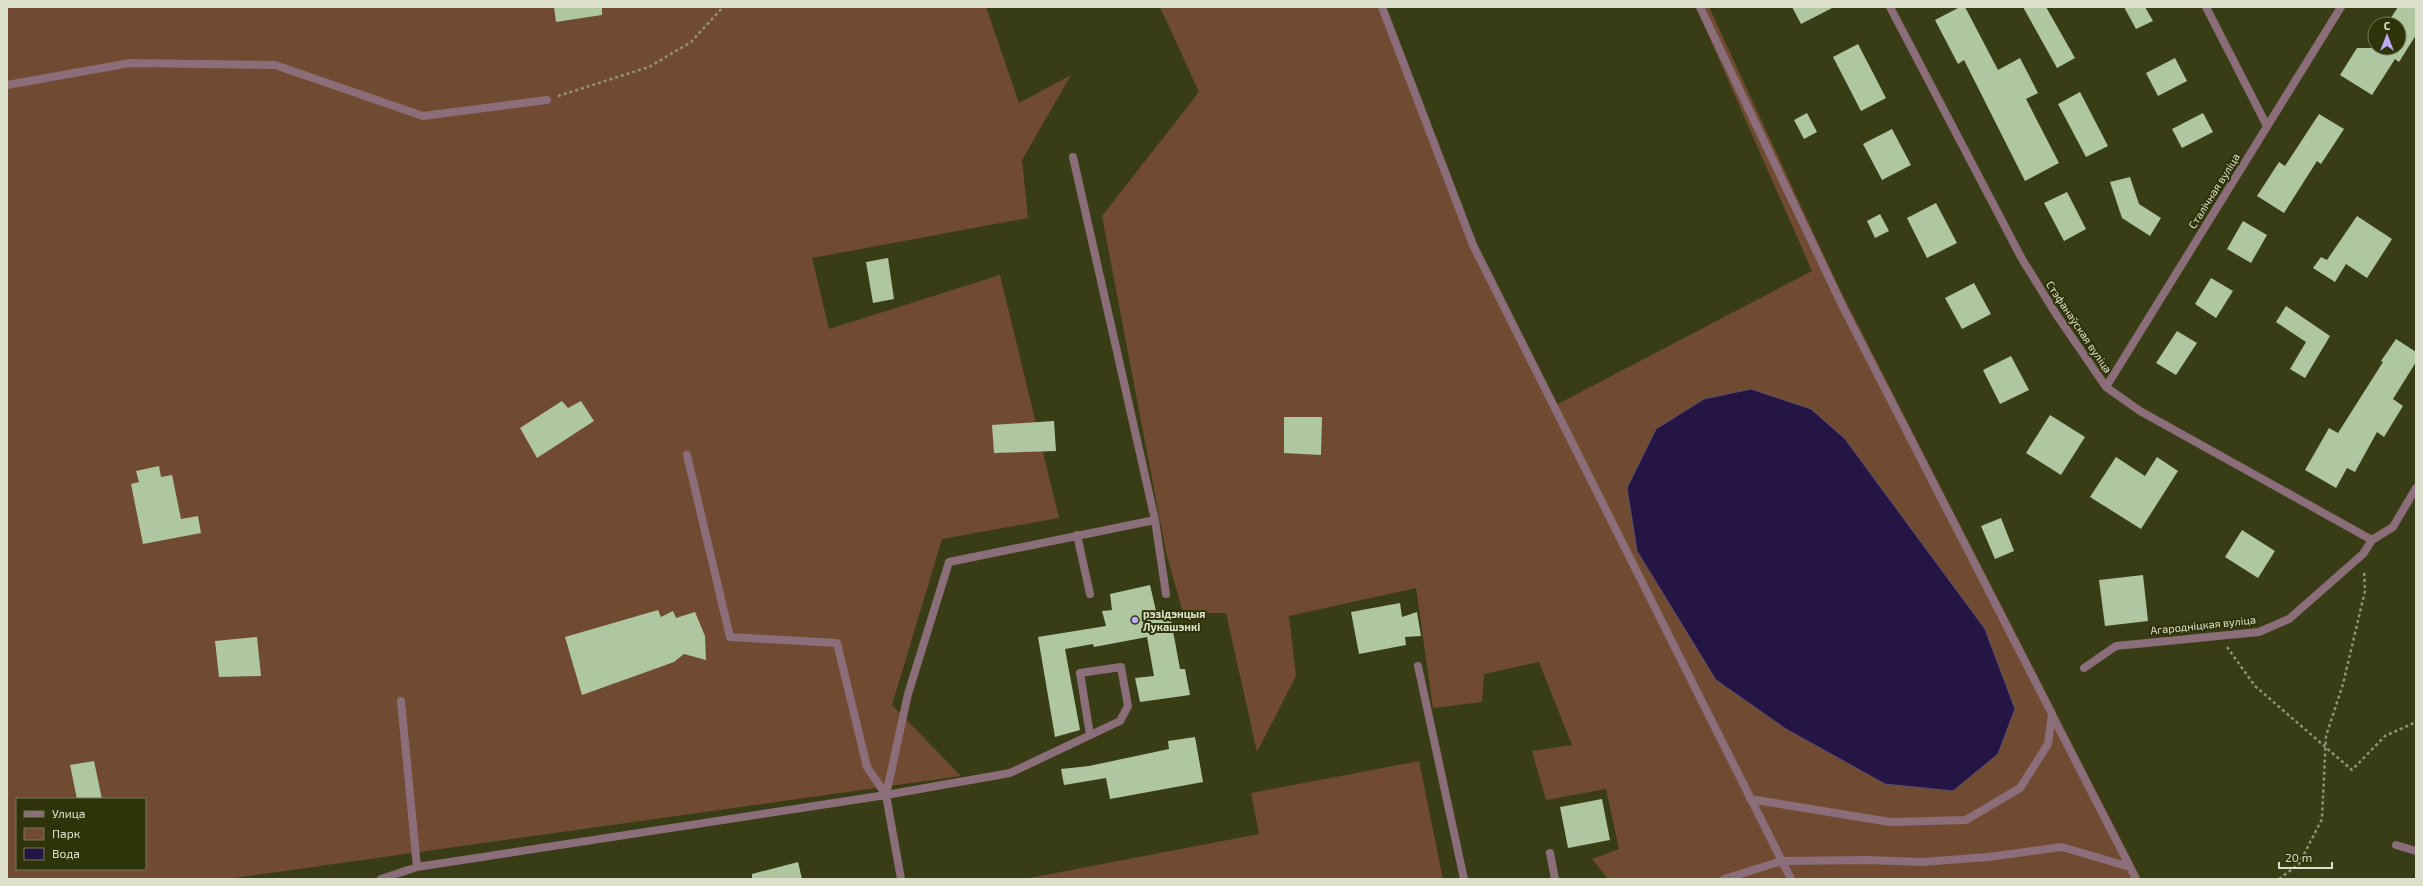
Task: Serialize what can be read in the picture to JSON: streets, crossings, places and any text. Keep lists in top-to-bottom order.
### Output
{
  "streets": {
    "street": ["Сталічная вуліца", "Стэфанаўская вуліца", "Агародніцкая вуліца"]
  },
  "crossings": [
    ["Сталічная вуліца", "Стэфанаўская вуліца"],
    ["Стэфанаўская вуліца", "Агародніцкая вуліца"]
  ],
  "places": ["рэзідэнцыя Лукашэнкі"],
  "legend": ["Улица", "Парк", "Вода"],
  "scale_bar": "20 m",
  "north": "top"
}
